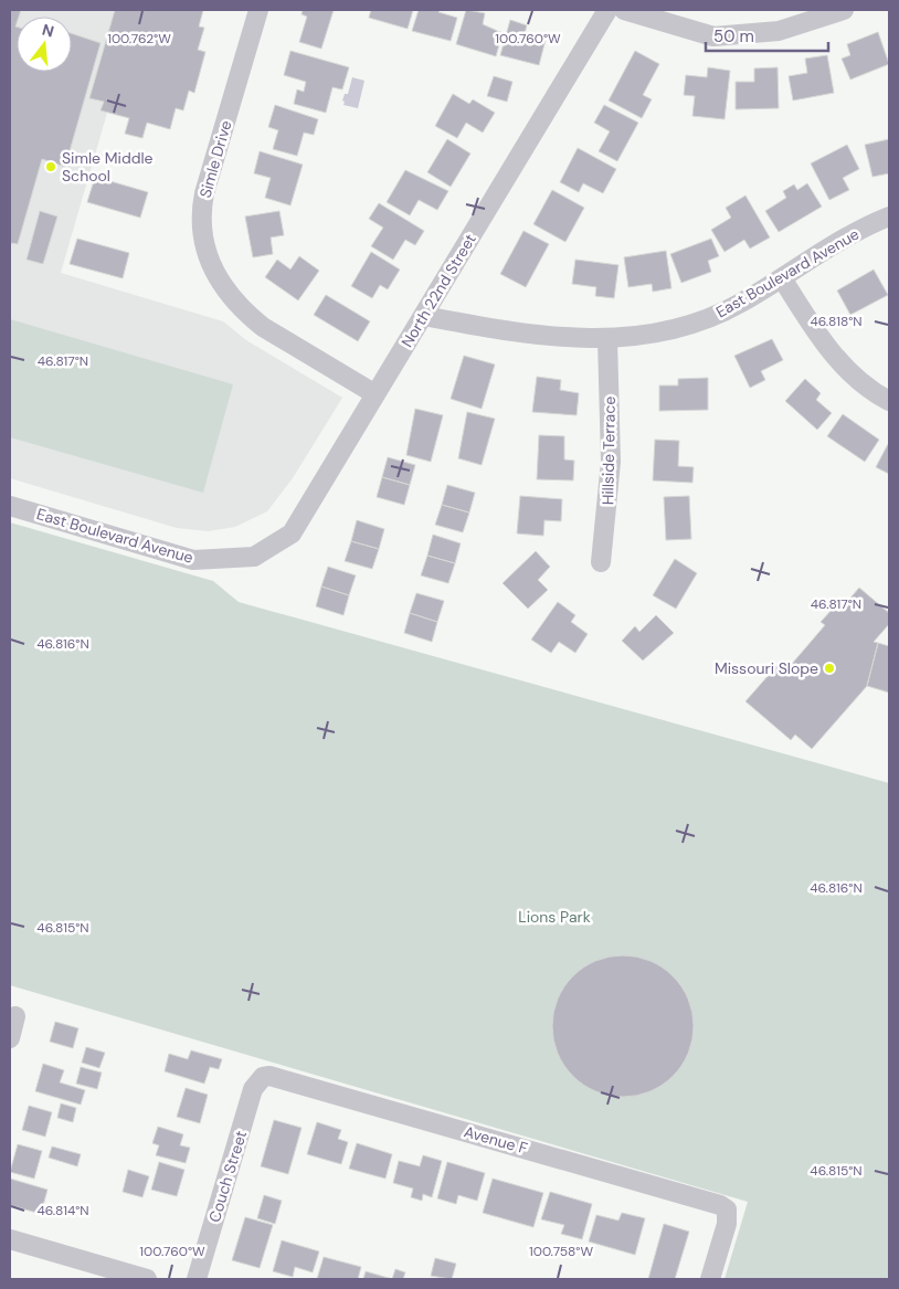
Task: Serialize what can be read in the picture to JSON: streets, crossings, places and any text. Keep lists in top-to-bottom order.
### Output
{
  "streets": {
    "street": [
      "Simle Drive",
      "East Boulevard Avenue",
      "North 22nd Street",
      "Hillside Terrace",
      "Avenue F",
      "Couch Street"
    ]
  },
  "crossings": [
    ["Simle Drive", "North 22nd Street"],
    ["East Boulevard Avenue", "North 22nd Street"],
    ["East Boulevard Avenue", "Hillside Terrace"],
    ["Avenue F", "Couch Street"]
  ],
  "parks": ["Lions Park"],
  "places": ["Simle Middle School", "Missouri Slope"],
  "scale_bar": "50 m",
  "north": "top",
  "coordinates": [
    "100.762°W",
    "100.760°W",
    "46.818°N",
    "46.817°N",
    "46.816°N",
    "46.815°N",
    "46.814°N",
    "100.758°W"
  ]
}
